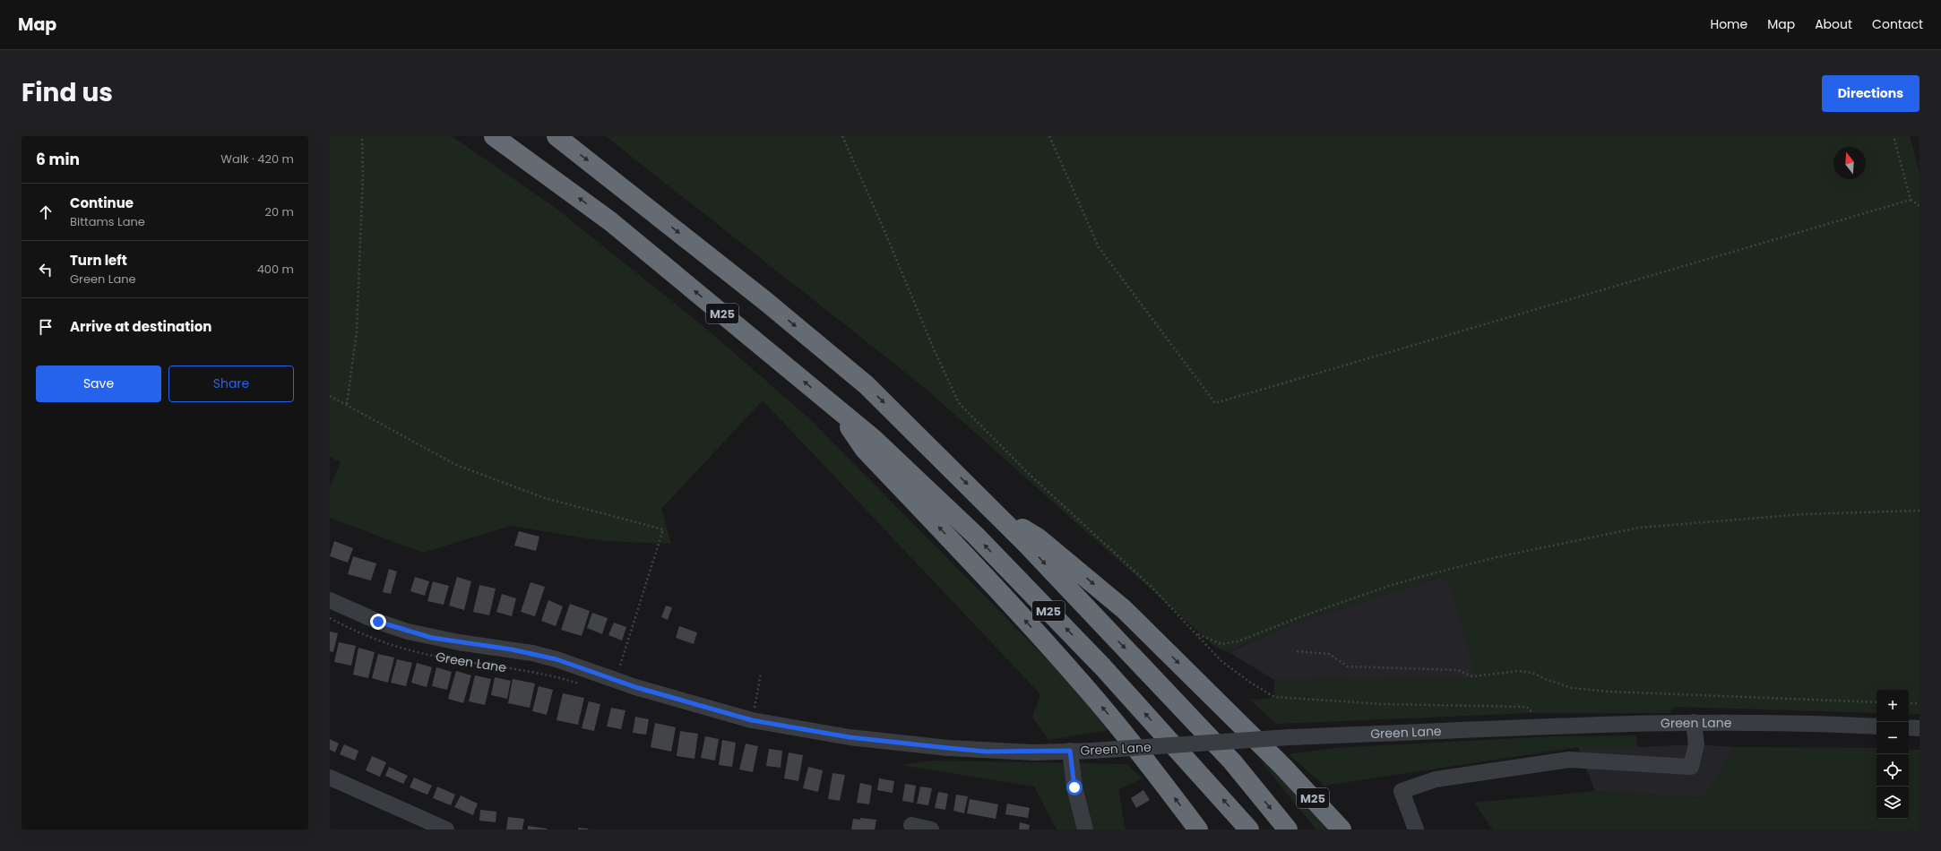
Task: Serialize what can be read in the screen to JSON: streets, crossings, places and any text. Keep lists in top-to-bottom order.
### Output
{
  "streets": {
    "highway": ["M25"],
    "street": ["Green Lane"]
  },
  "north": "top",
  "page": {
    "header": "Map",
    "nav": [
      "Home",
      "Map",
      "About",
      "Contact"
    ],
    "title": "Find us",
    "buttons": [
      "Directions",
      ["Save", "Share"]
    ],
    "heading": ["6 min", "Walk · 420 m"],
    "list": [
      ["Continue", "Bittams Lane", "20 m"],
      ["Turn left", "Green Lane", "400 m"],
      "Arrive at destination"
    ],
    "map_buttons": ["+", "−"]
  }
}
